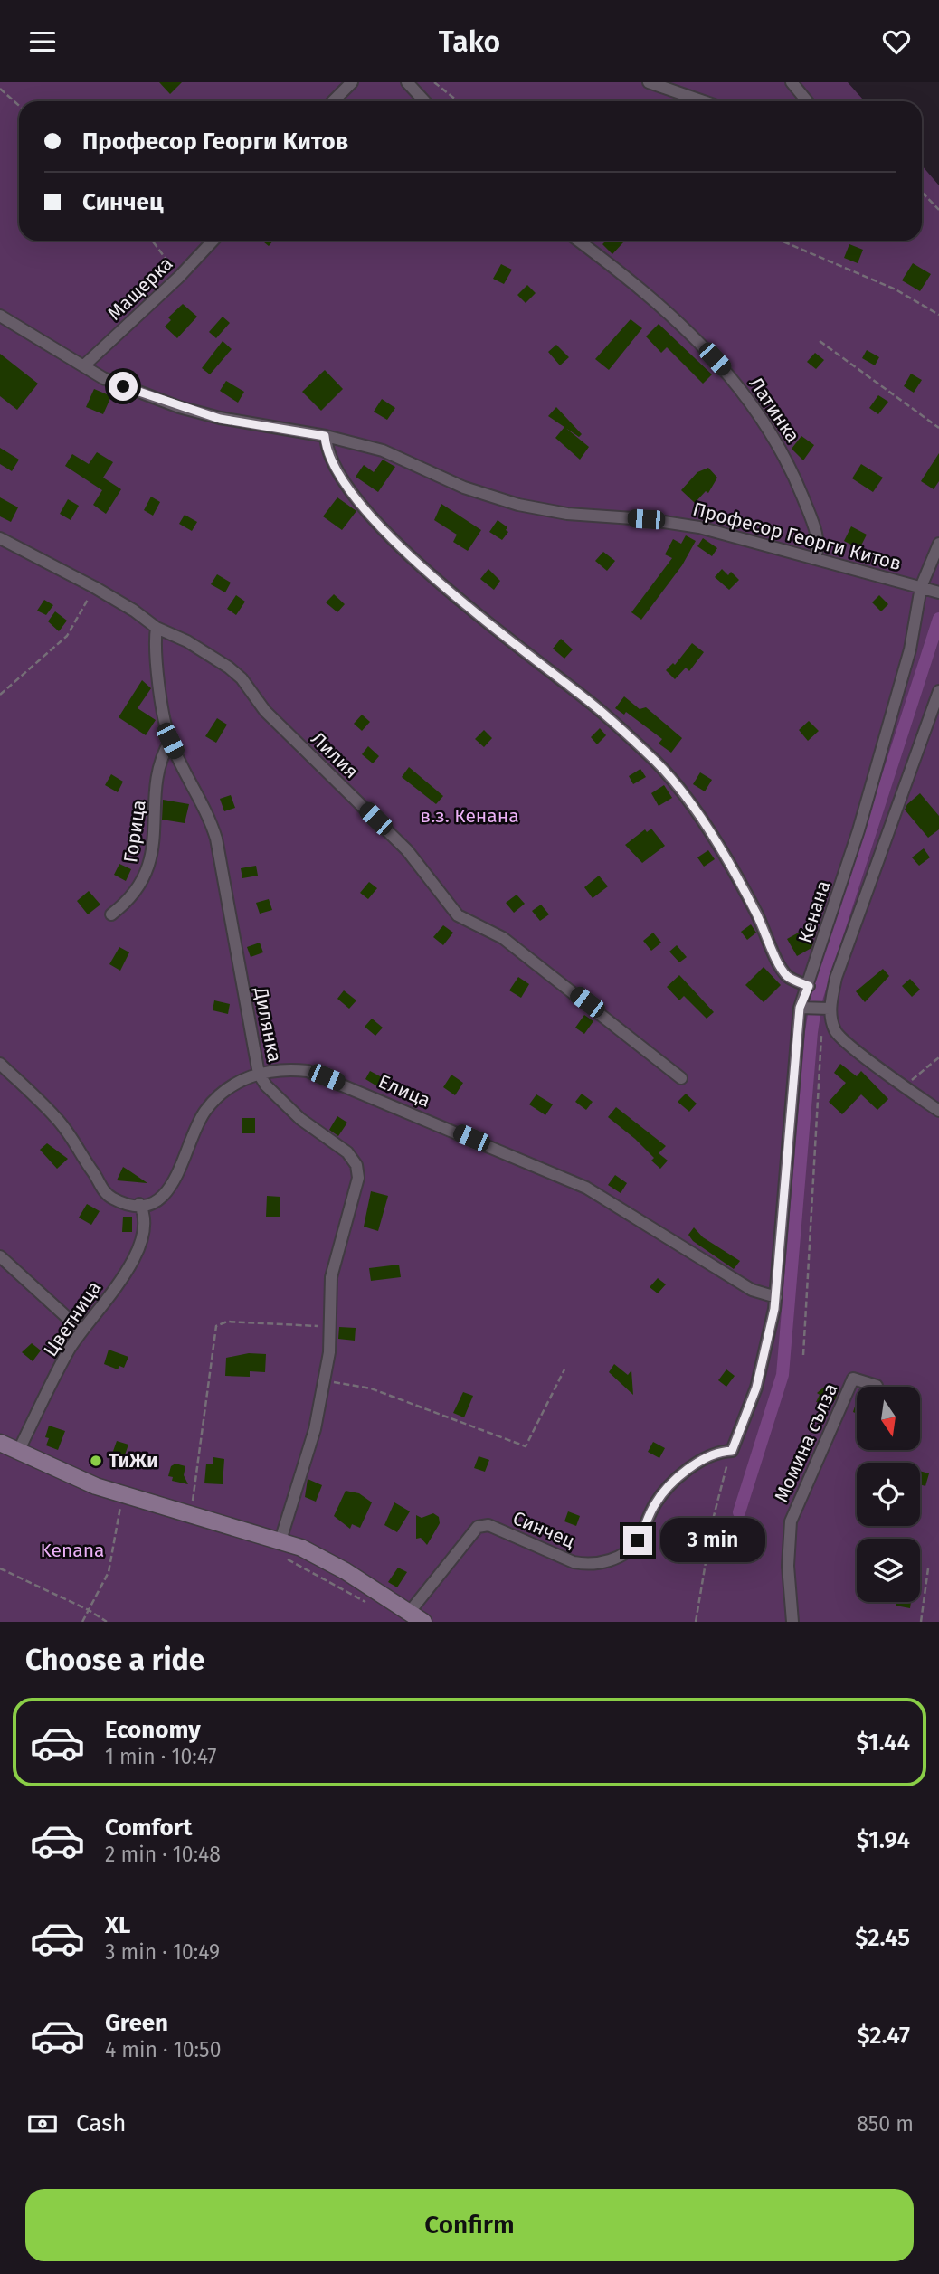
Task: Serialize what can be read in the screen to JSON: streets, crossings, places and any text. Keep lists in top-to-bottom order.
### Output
{
  "streets": {
    "street": [
      "Мащерка",
      "Латинка",
      "Професор Георги Китов",
      "Лилия",
      "Горица",
      "Кенана",
      "Дилянка",
      "Елица",
      "Цветница",
      "Момина сълза",
      "Синчец"
    ]
  },
  "crossings": [
    ["Мащерка", "Професор Георги Китов"],
    ["Латинка", "Професор Георги Китов"],
    ["Професор Георги Китов", "Кенана"],
    ["Лилия", "Дилянка"],
    ["Горица", "Дилянка"],
    ["Кенана", "Елица"],
    ["Кенана", "Синчец"],
    ["Дилянка", "Елица"],
    ["Елица", "Цветница"]
  ],
  "parks": ["в.з. Кенана", "Kenana"],
  "places": ["ТиЖи"],
  "north": "bottom",
  "page": {
    "header": "Tako",
    "banner": ["Професор Георги Китов", "Синчец"],
    "bubble": "3 min",
    "heading": "Choose a ride",
    "list": [
      {
        "name": "Economy",
        "note": "1 min · 10:47",
        "value": "$1.44"
      },
      {
        "name": "Comfort",
        "note": "2 min · 10:48",
        "value": "$1.94"
      },
      {
        "name": "XL",
        "note": "3 min · 10:49",
        "value": "$2.45"
      },
      {
        "name": "Green",
        "note": "4 min · 10:50",
        "value": "$2.47"
      }
    ],
    "pay": ["Cash", "850 m"],
    "buttons": "Confirm"
  }
}
